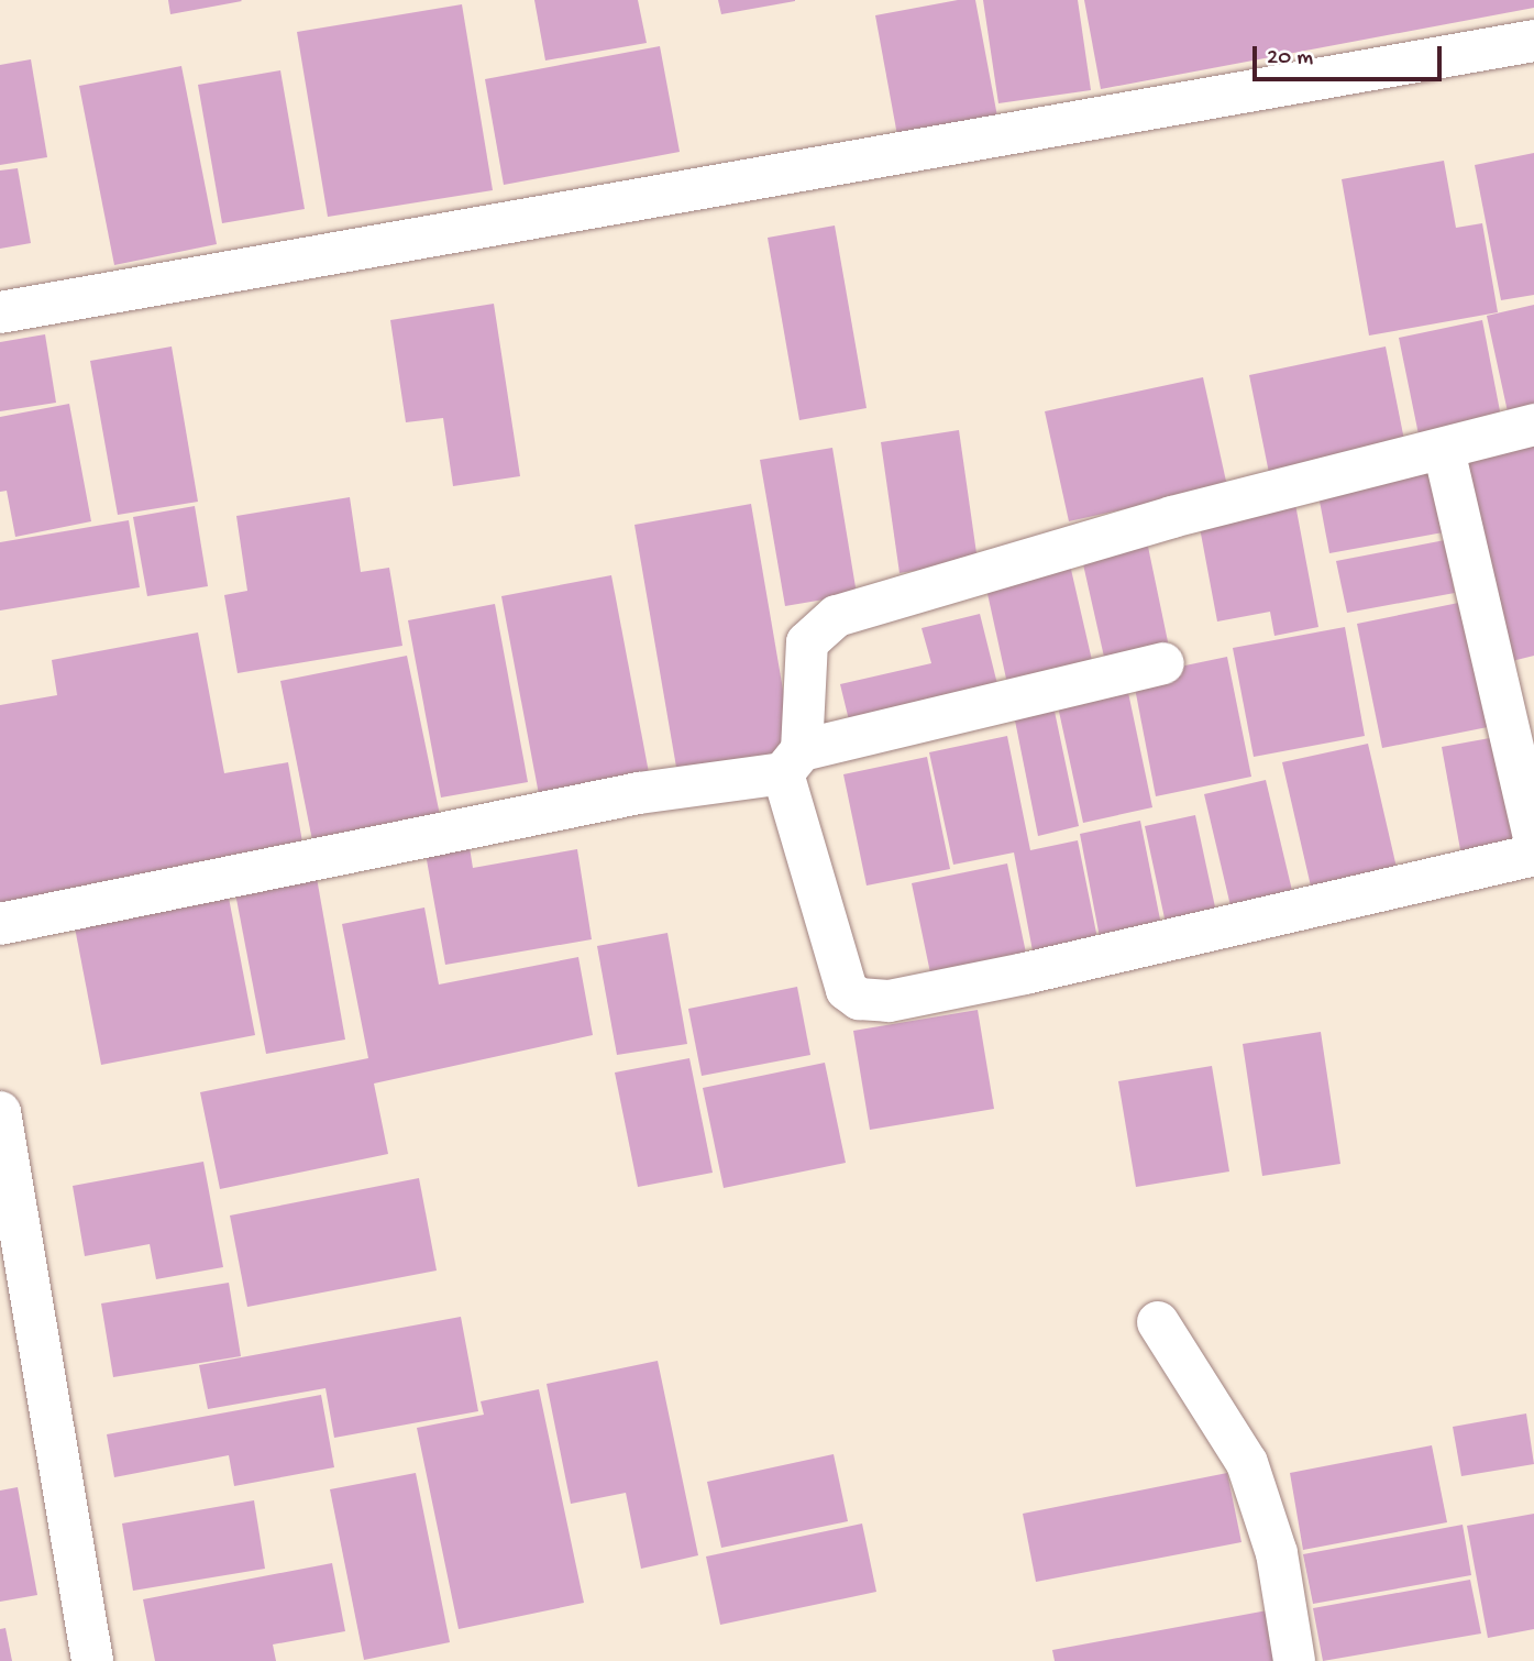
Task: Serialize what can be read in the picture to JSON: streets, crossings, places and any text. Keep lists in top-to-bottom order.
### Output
{
  "scale_bar": "20 m"
}
